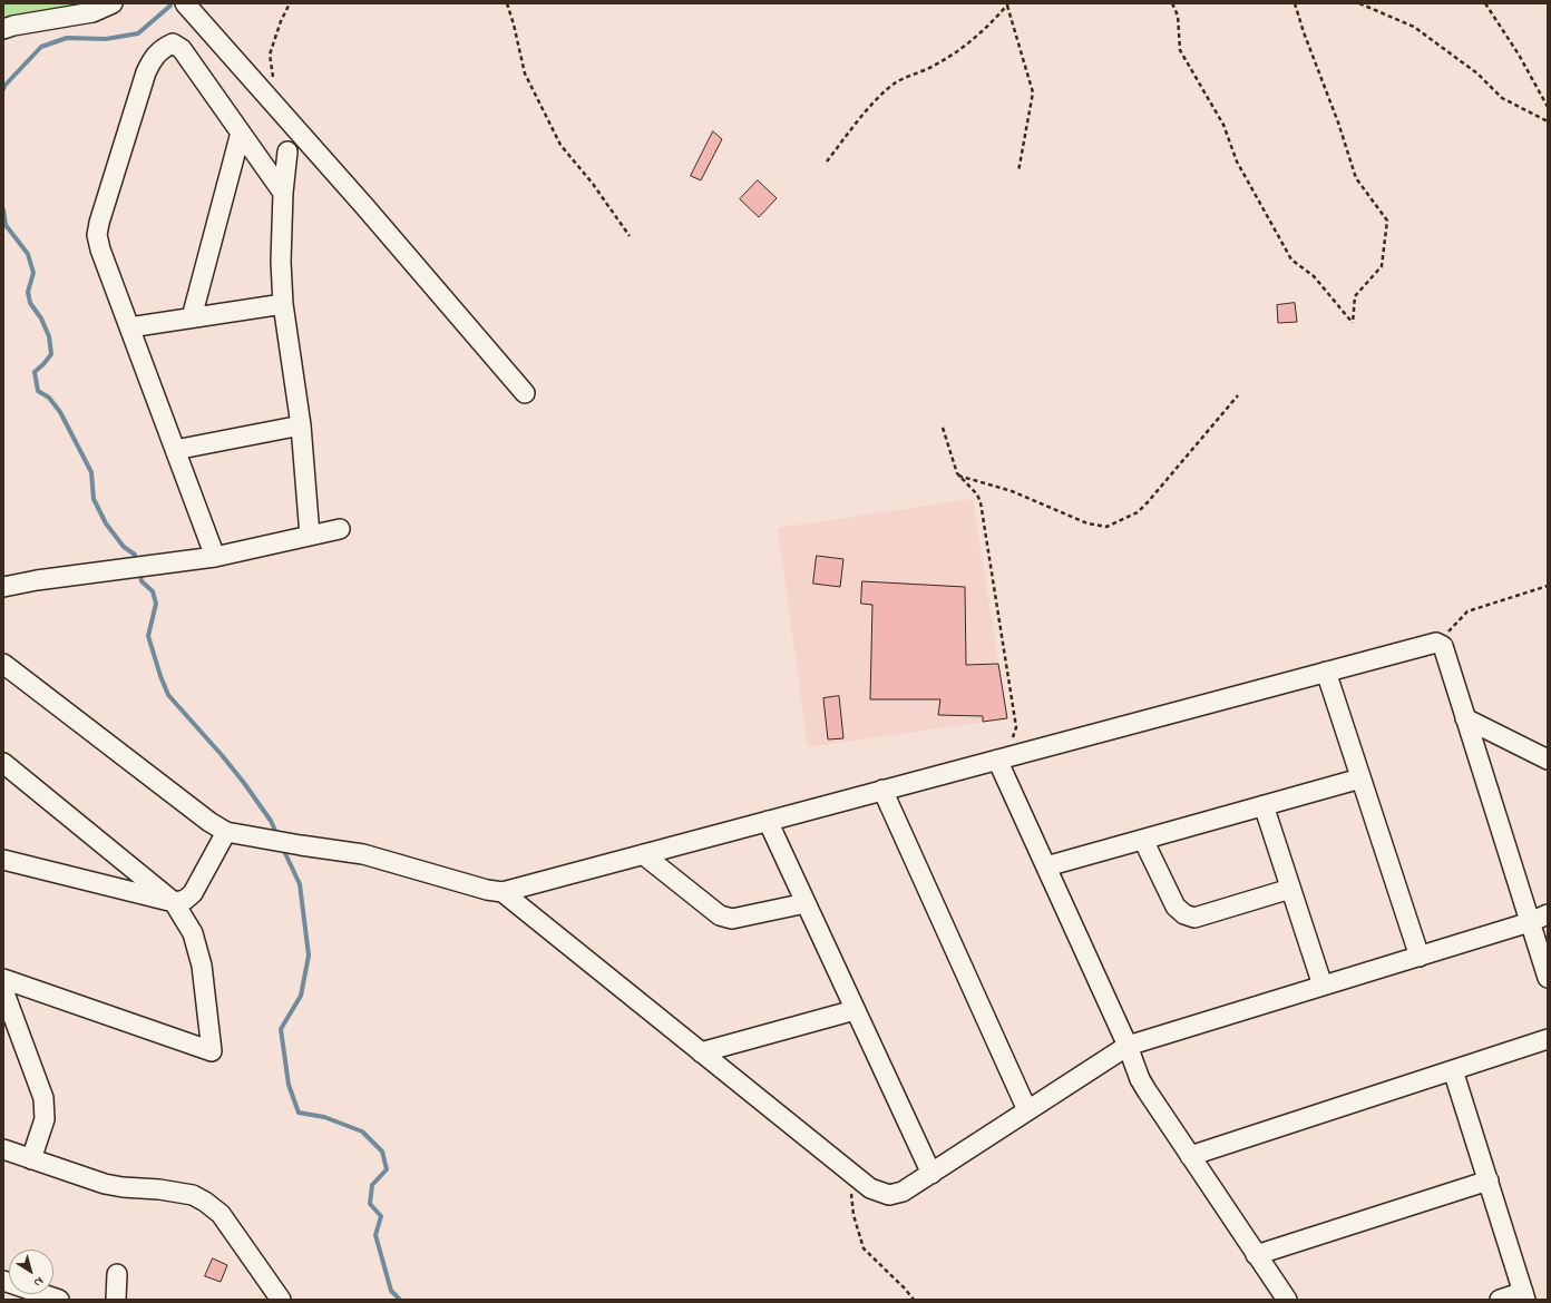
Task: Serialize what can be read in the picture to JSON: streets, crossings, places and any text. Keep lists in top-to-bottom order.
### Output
{
  "north": "bottom right"
}
